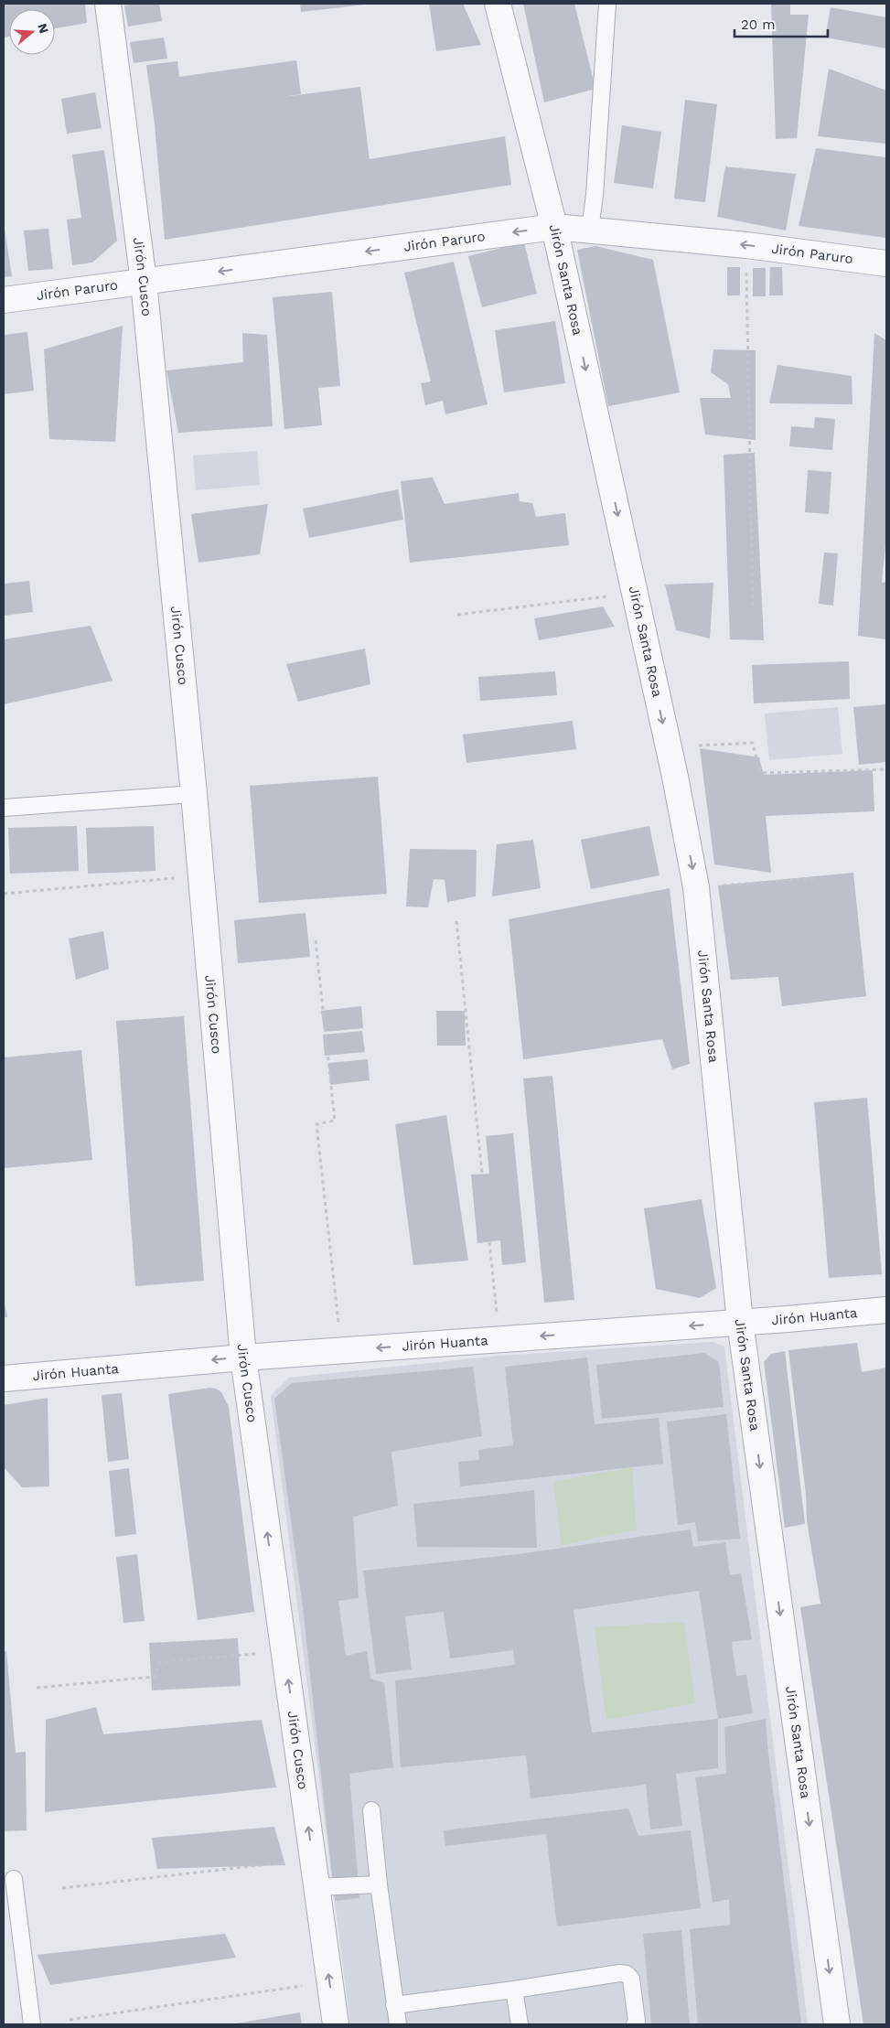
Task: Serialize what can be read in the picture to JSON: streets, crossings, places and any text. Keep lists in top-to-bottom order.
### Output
{
  "streets": {
    "street": [
      "Jirón Paruro",
      "Jirón Cusco",
      "Jirón Santa Rosa",
      "Jirón Huanta"
    ]
  },
  "crossings": [
    ["Jirón Paruro", "Jirón Cusco"],
    ["Jirón Paruro", "Jirón Santa Rosa"],
    ["Jirón Cusco", "Jirón Huanta"],
    ["Jirón Santa Rosa", "Jirón Huanta"]
  ],
  "one_way": ["Jirón Paruro", "Jirón Santa Rosa", "Jirón Huanta"],
  "scale_bar": "20 m",
  "north": "right"
}
